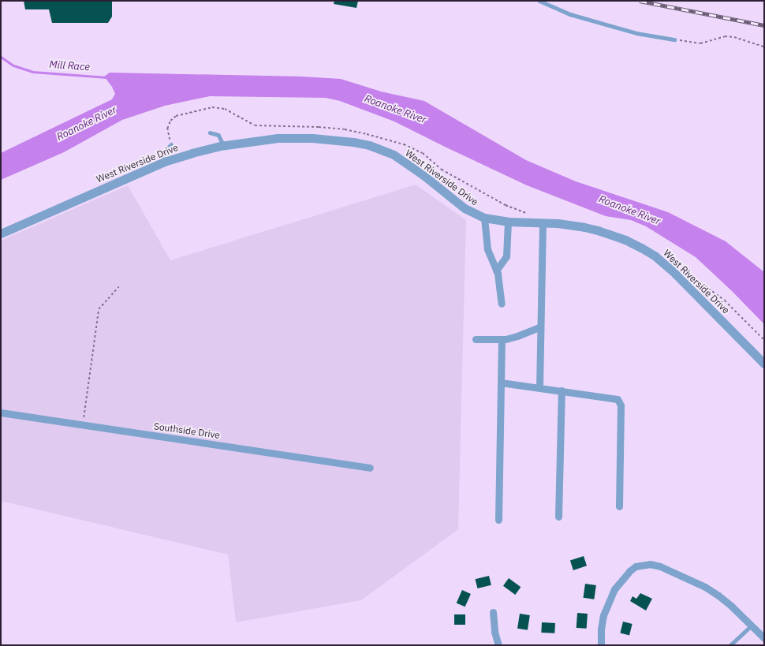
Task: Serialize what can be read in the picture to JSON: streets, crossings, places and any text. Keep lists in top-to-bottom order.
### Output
{
  "streets": {
    "street": ["West Riverside Drive", "Southside Drive"]
  },
  "water": ["Mill Race", "Roanoke River"]
}
